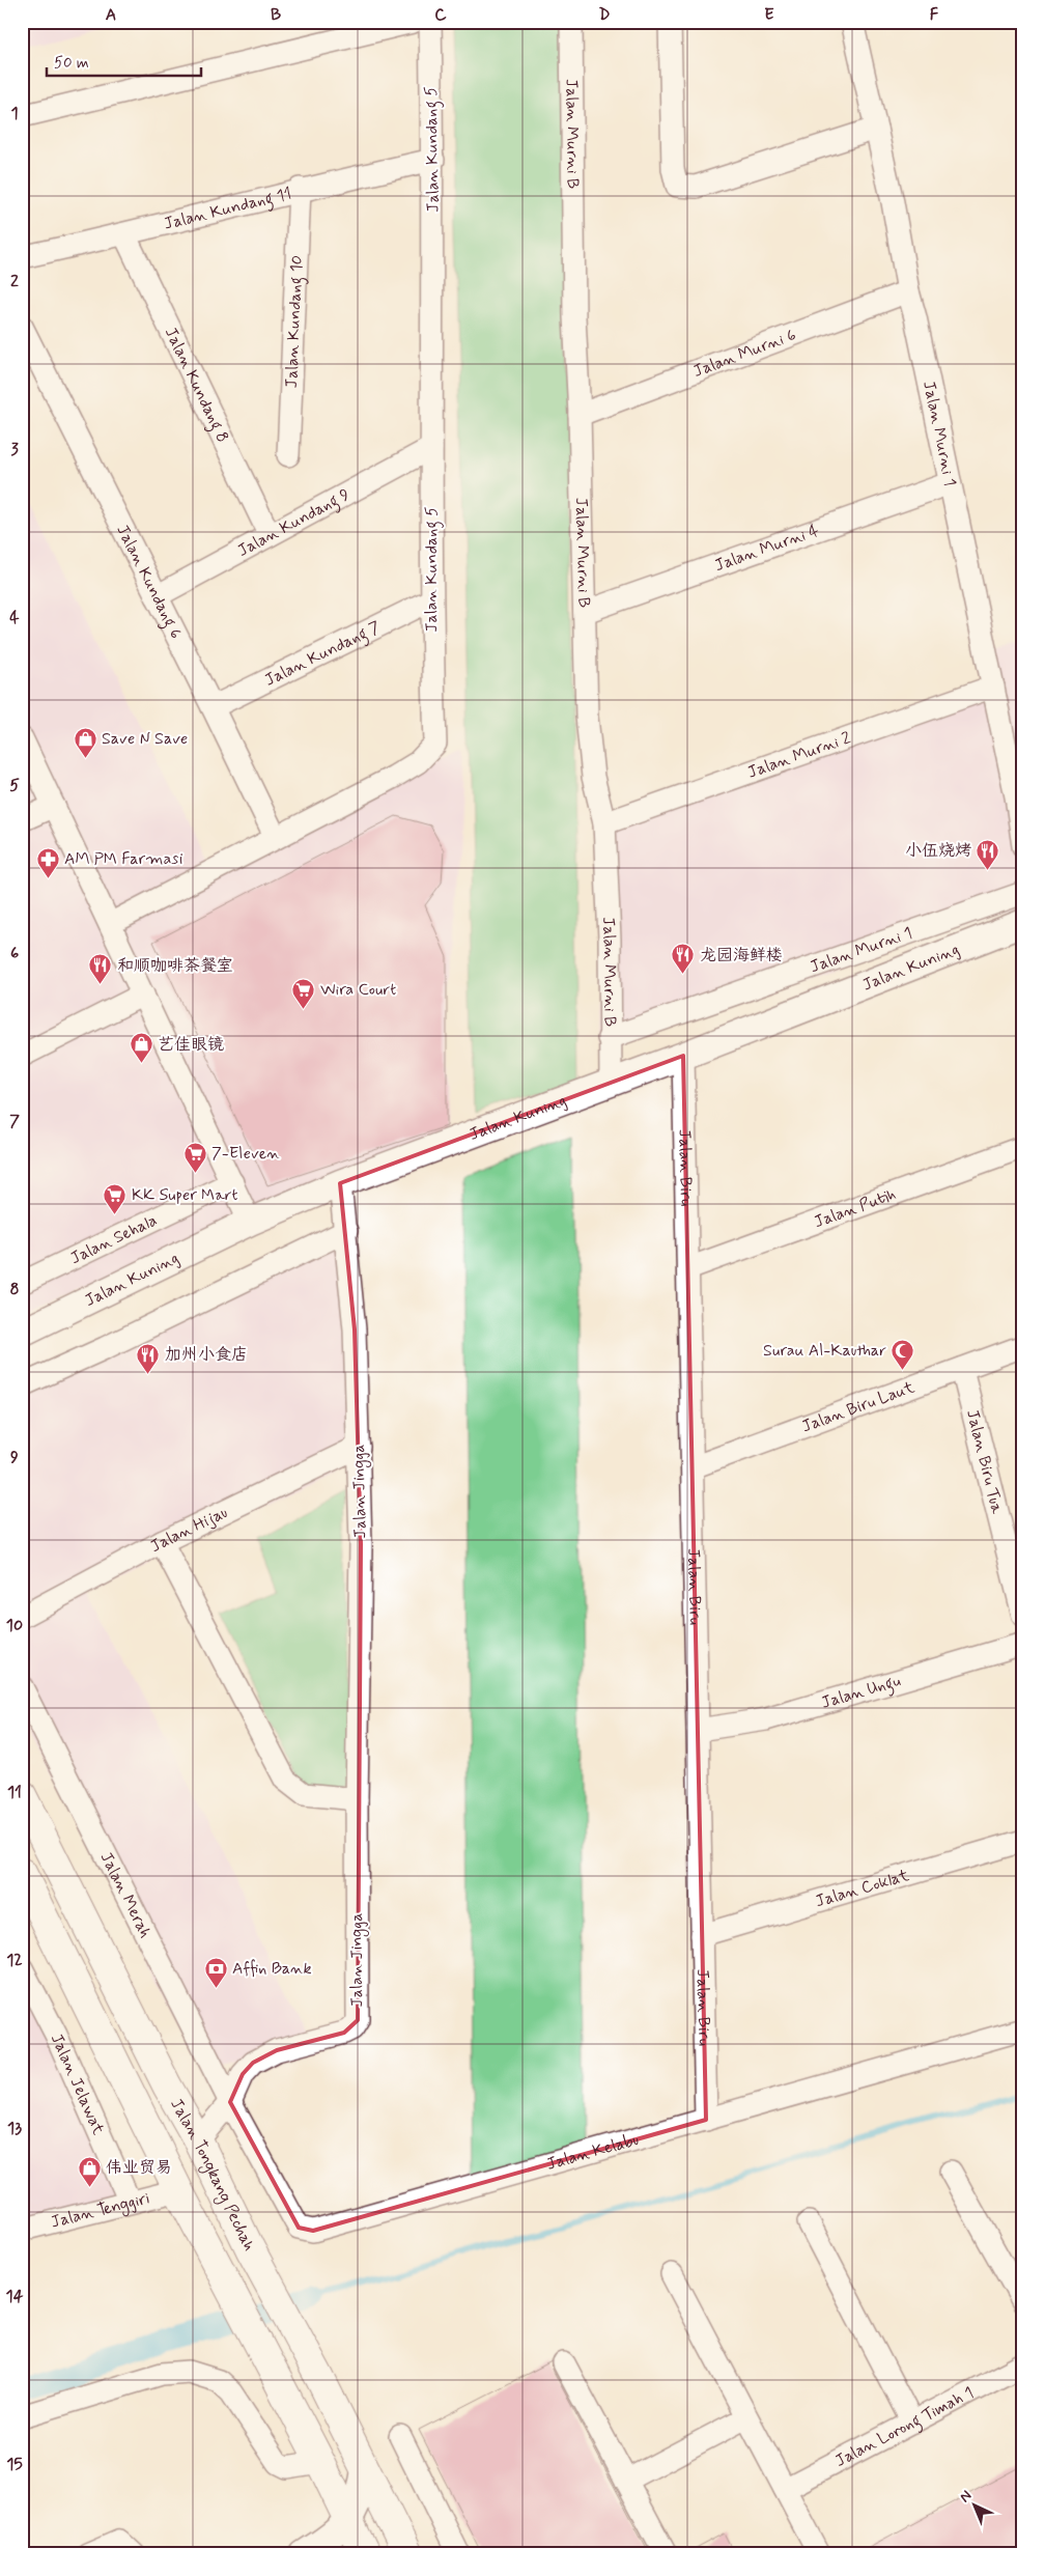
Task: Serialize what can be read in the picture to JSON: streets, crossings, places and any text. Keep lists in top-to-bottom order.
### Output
{
  "streets": {
    "main road": ["Jalan Tongkang Pechah"],
    "street": [
      "Jalan Murni B",
      "Jalan Kundang 5",
      "Jalan Kundang 11",
      "Jalan Kundang 10",
      "Jalan Murni 6",
      "Jalan Kundang 8",
      "Jalan Murni 1",
      "Jalan Kundang 9",
      "Jalan Murni 4",
      "Jalan Kundang 6",
      "Jalan Kundang 7",
      "Jalan Murni 2",
      "Jalan Kuning",
      "Jalan Biru",
      "Jalan Putih",
      "Jalan Sehala",
      "Jalan Biru Laut",
      "Jalan Biru Tua",
      "Jalan Jingga",
      "Jalan Hijau",
      "Jalan Ungu",
      "Jalan Coklat",
      "Jalan Merah",
      "Jalan Jelawat",
      "Jalan Kelabu",
      "Jalan Tenggiri",
      "Jalan Lorong Timah 1"
    ]
  },
  "crossings": [
    ["Jalan Murni B", "Jalan Murni 6"],
    ["Jalan Murni B", "Jalan Murni 1"],
    ["Jalan Murni B", "Jalan Murni 4"],
    ["Jalan Murni B", "Jalan Murni 2"],
    ["Jalan Murni B", "Jalan Kuning"],
    ["Jalan Kundang 5", "Jalan Kundang 11"],
    ["Jalan Kundang 5", "Jalan Kundang 9"],
    ["Jalan Kundang 5", "Jalan Kundang 6"],
    ["Jalan Kundang 5", "Jalan Kundang 7"],
    ["Jalan Kundang 11", "Jalan Kundang 10"],
    ["Jalan Kundang 11", "Jalan Kundang 8"],
    ["Jalan Murni 6", "Jalan Murni 1"],
    ["Jalan Kundang 8", "Jalan Kundang 9"],
    ["Jalan Murni 1", "Jalan Murni 4"],
    ["Jalan Murni 1", "Jalan Murni 2"],
    ["Jalan Kundang 9", "Jalan Kundang 6"],
    ["Jalan Kundang 6", "Jalan Kundang 7"],
    ["Jalan Kuning", "Jalan Biru"],
    ["Jalan Kuning", "Jalan Jingga"],
    ["Jalan Biru", "Jalan Putih"],
    ["Jalan Biru", "Jalan Biru Laut"],
    ["Jalan Biru", "Jalan Ungu"],
    ["Jalan Biru", "Jalan Coklat"],
    ["Jalan Biru", "Jalan Kelabu"],
    ["Jalan Biru Laut", "Jalan Biru Tua"],
    ["Jalan Jingga", "Jalan Hijau"],
    ["Jalan Jingga", "Jalan Merah"],
    ["Jalan Jingga", "Jalan Kelabu"],
    ["Jalan Jingga", "Jalan Tongkang Pechah"],
    ["Jalan Merah", "Jalan Kelabu"],
    ["Jalan Jelawat", "Jalan Tenggiri"]
  ],
  "places": {
    "shop": ["Save N Save", "艺佳眼镜", "伟业贸易"],
    "restaurant": [
      "小伍烧烤",
      "龙园海鲜楼",
      "和顺咖啡茶餐室",
      "加州小食店"
    ],
    "pharmacy": ["AM PM Farmasi"],
    "supermarket": ["Wira Court", "7-Eleven", "KK Super Mart"],
    "mosque": ["Surau Al-Kauthar"],
    "bank": ["Affin Bank"]
  },
  "scale_bar": "50 m",
  "north": "top left",
  "grid": {
    "columns": [
      "A",
      "B",
      "C",
      "D",
      "E",
      "F"
    ],
    "rows": [
      "1",
      "2",
      "3",
      "4",
      "5",
      "6",
      "7",
      "8",
      "9",
      "10",
      "11",
      "12",
      "13",
      "14",
      "15"
    ]
  }
}
